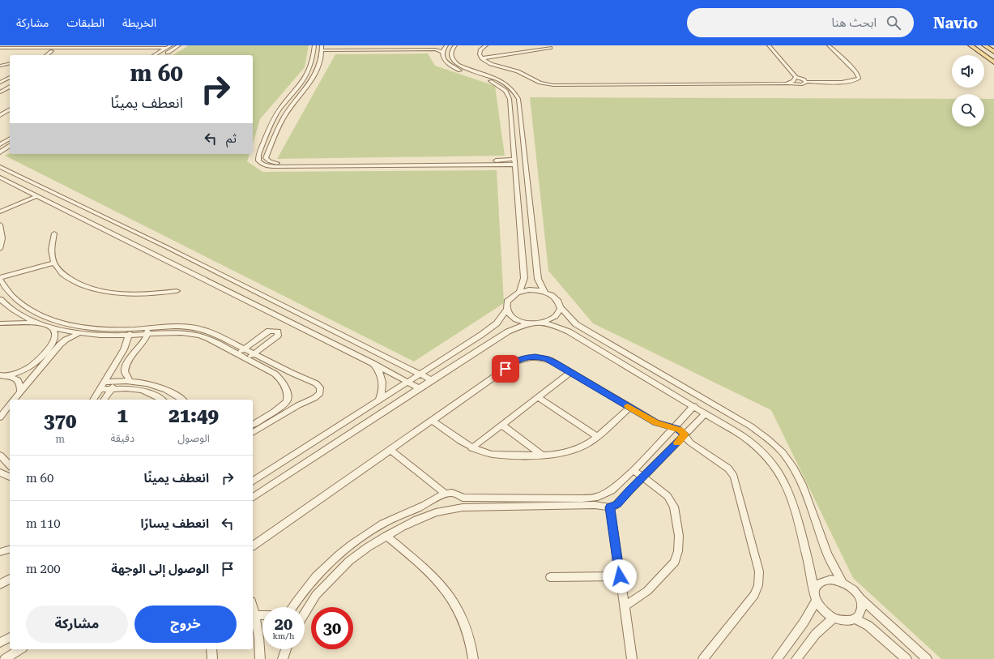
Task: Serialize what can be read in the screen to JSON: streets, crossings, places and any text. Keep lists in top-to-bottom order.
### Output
{
  "page": {
    "header": "Navio",
    "search": "ابحث هنا",
    "nav": ["الخريطة", "الطبقات", "مشاركة"],
    "turn": ["60 m", "انعطف يمينًا"],
    "then": "ثم",
    "eta": [
      "21:49",
      "الوصول",
      "1",
      "دقيقة",
      "370",
      "m"
    ],
    "list": [
      {
        "name": "انعطف يمينًا",
        "value": "60 m"
      },
      {
        "name": "انعطف يسارًا",
        "value": "110 m"
      },
      {
        "name": "الوصول إلى الوجهة",
        "value": "200 m"
      }
    ],
    "buttons": ["خروج", "مشاركة"],
    "speed": "20 km/h",
    "limit": "30"
  }
}
